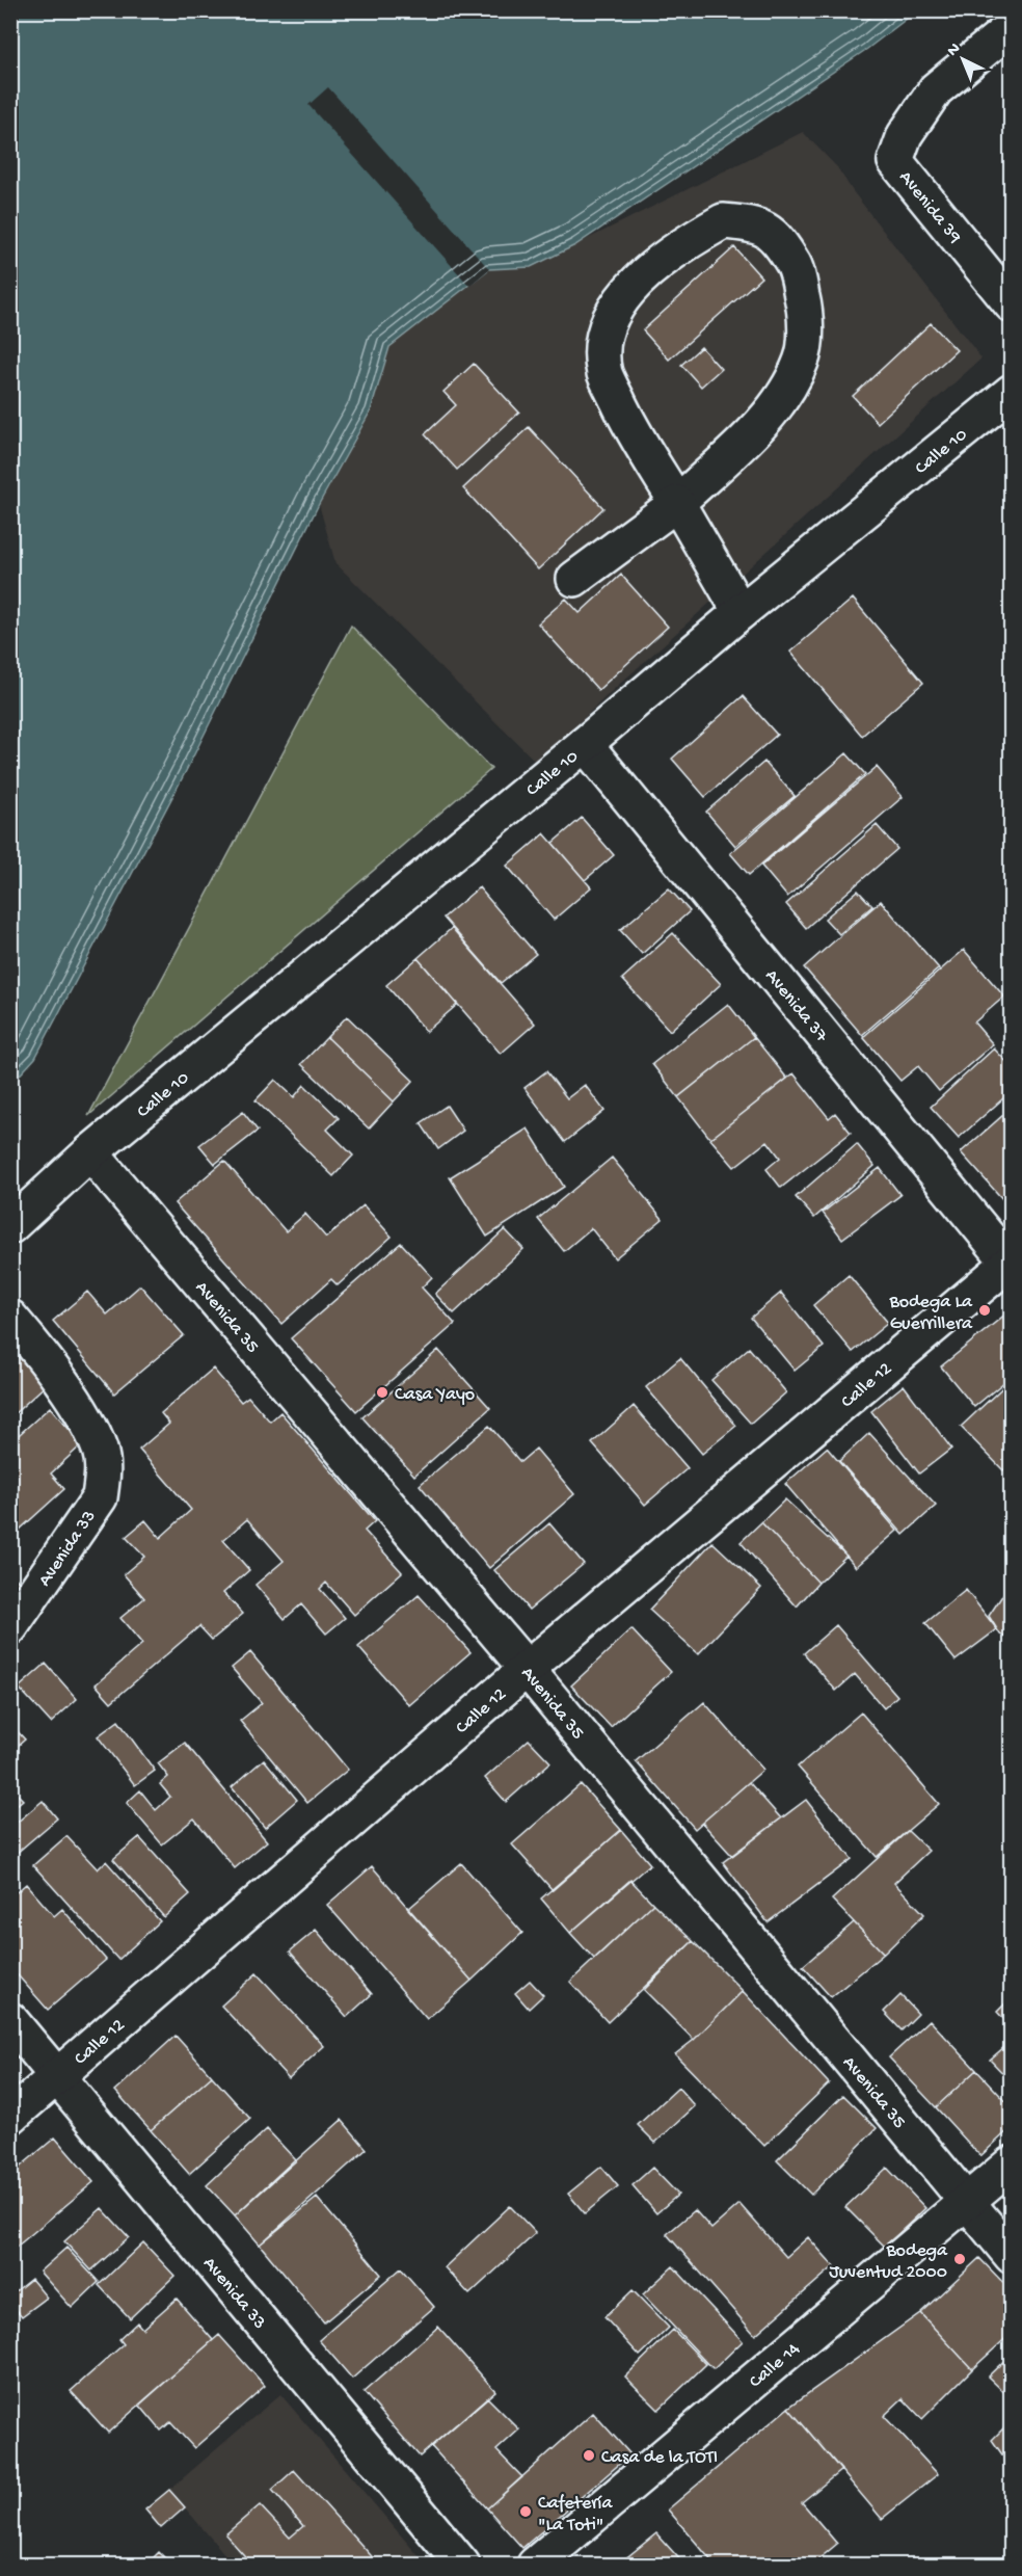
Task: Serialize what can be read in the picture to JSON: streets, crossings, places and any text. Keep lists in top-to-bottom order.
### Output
{
  "streets": {
    "street": [
      "Avenida 39",
      "Calle 10",
      "Avenida 37",
      "Avenida 35",
      "Calle 12",
      "Avenida 33",
      "Calle 14"
    ]
  },
  "crossings": [
    ["Calle 10", "Avenida 37"],
    ["Calle 10", "Avenida 35"],
    ["Avenida 37", "Calle 12"],
    ["Avenida 35", "Calle 12"],
    ["Avenida 35", "Calle 14"],
    ["Calle 12", "Avenida 33"]
  ],
  "places": [
    "Bodega La Guerrillera",
    "Casa Yayo",
    "Bodega Juventud 2000",
    "Casa de la TOTI",
    "Cafetería \"La Toti\""
  ],
  "north": "top left"
}
